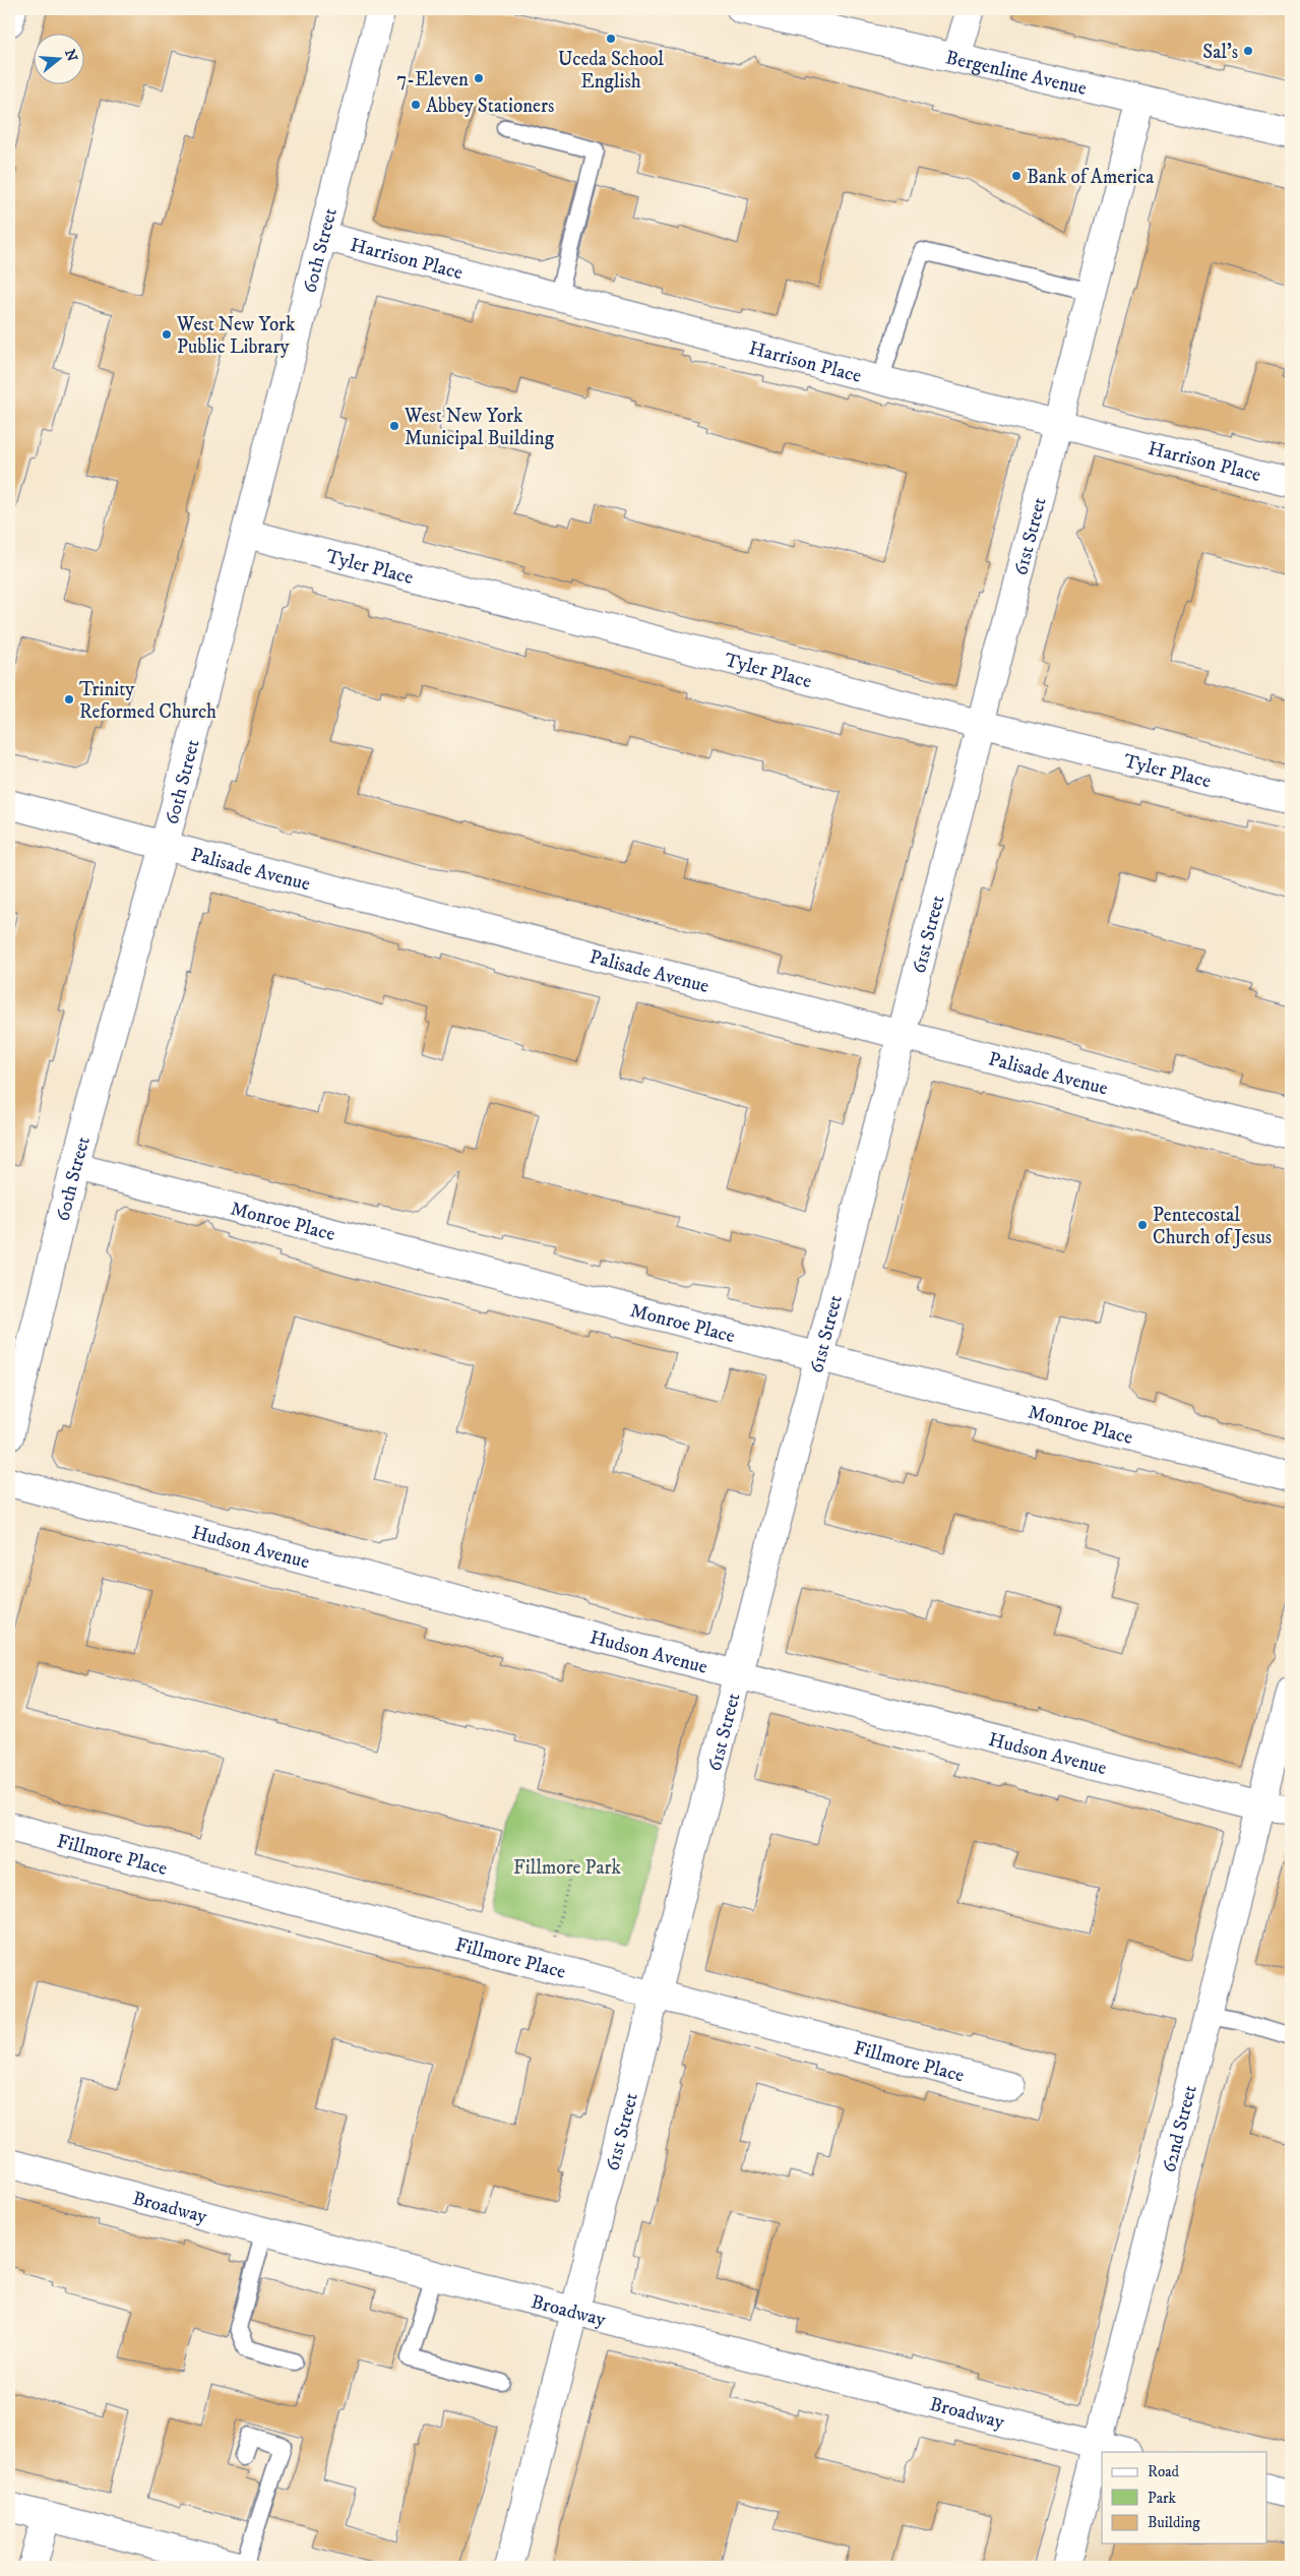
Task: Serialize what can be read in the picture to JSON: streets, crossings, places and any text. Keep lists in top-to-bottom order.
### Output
{
  "streets": {
    "street": [
      "Bergenline Avenue",
      "60th Street",
      "Harrison Place",
      "61st Street",
      "Tyler Place",
      "Palisade Avenue",
      "Monroe Place",
      "Hudson Avenue",
      "Fillmore Place",
      "62nd Street",
      "Broadway"
    ]
  },
  "crossings": [
    ["Bergenline Avenue", "61st Street"],
    ["60th Street", "Harrison Place"],
    ["60th Street", "Tyler Place"],
    ["60th Street", "Palisade Avenue"],
    ["60th Street", "Monroe Place"],
    ["Harrison Place", "61st Street"],
    ["61st Street", "Tyler Place"],
    ["61st Street", "Palisade Avenue"],
    ["61st Street", "Monroe Place"],
    ["61st Street", "Hudson Avenue"],
    ["61st Street", "Fillmore Place"],
    ["61st Street", "Broadway"],
    ["Hudson Avenue", "62nd Street"],
    ["62nd Street", "Broadway"]
  ],
  "parks": ["Fillmore Park"],
  "places": [
    "Uceda School English",
    "Sal's",
    "7-Eleven",
    "Abbey Stationers",
    "Bank of America",
    "West New York Public Library",
    "West New York Municipal Building",
    "Trinity Reformed Church",
    "Pentecostal Church of Jesus"
  ],
  "legend": ["Road", "Park", "Building"],
  "north": "right"
}
